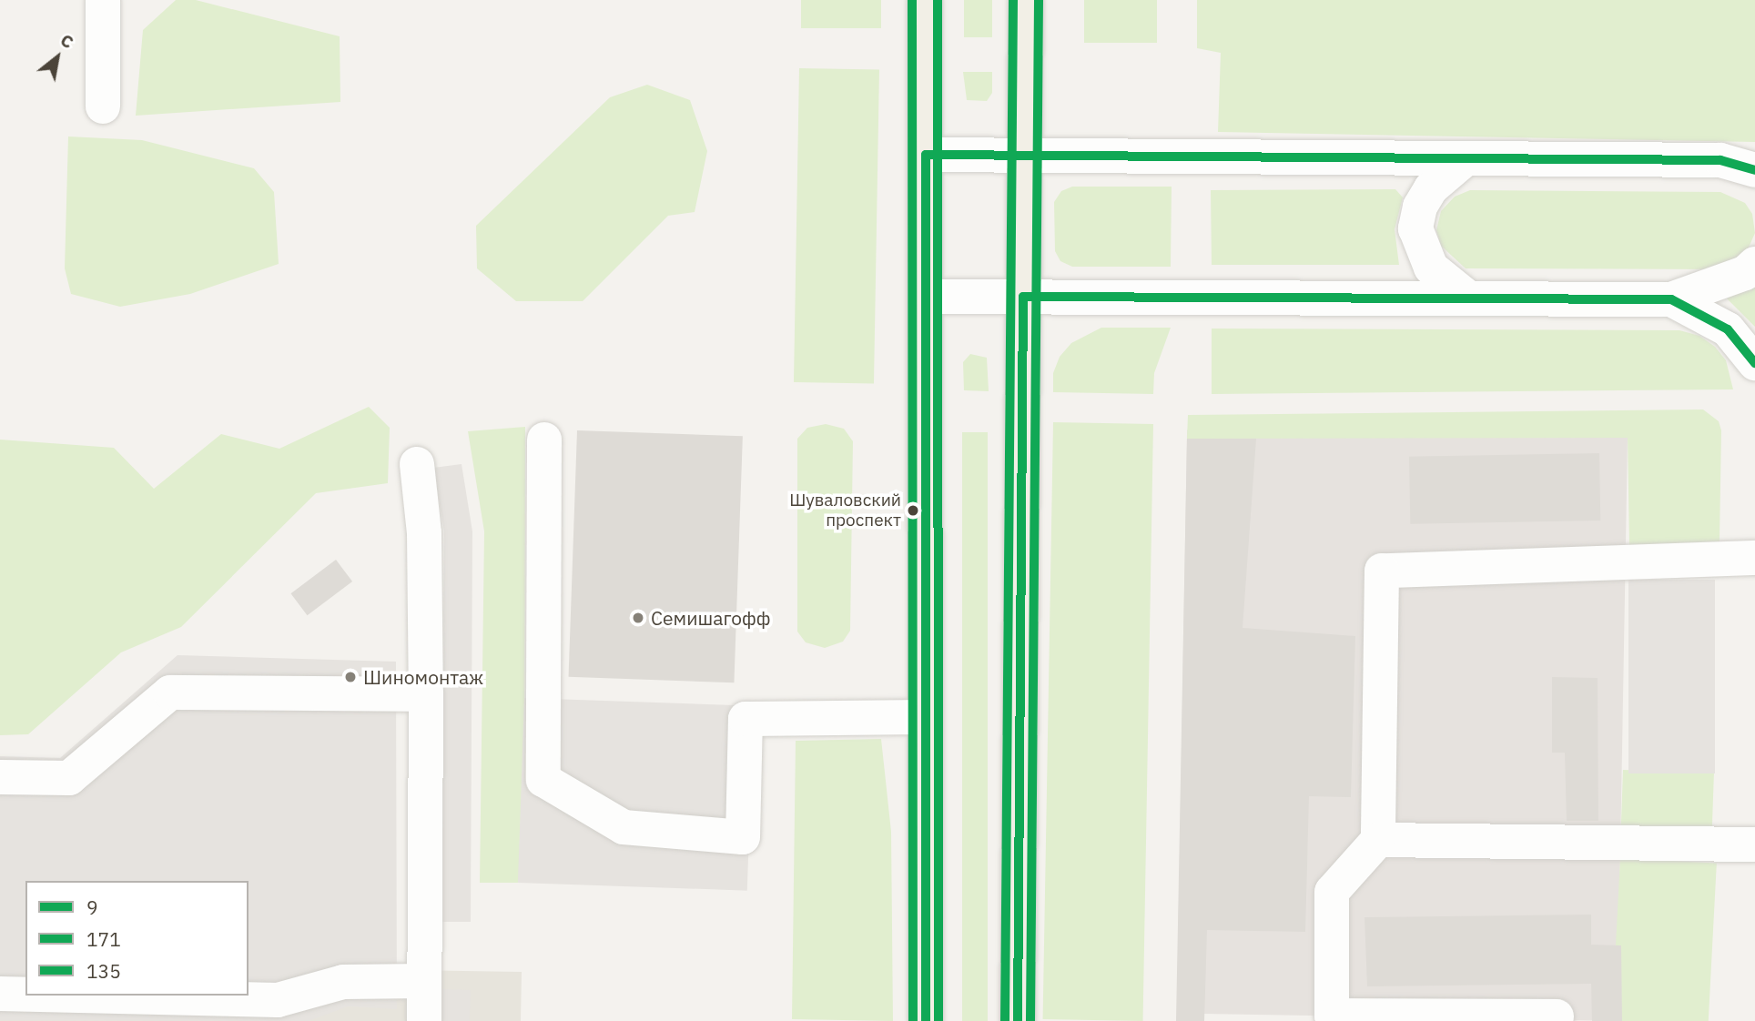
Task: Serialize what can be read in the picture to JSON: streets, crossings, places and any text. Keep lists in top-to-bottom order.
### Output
{
  "places": ["Шуваловский проспект", "Семишагофф", "Шиномонтаж"],
  "lines": ["transit line 171", "transit line 135", "transit line 9"],
  "legend": ["9", "171", "135"],
  "north": "top right"
}
